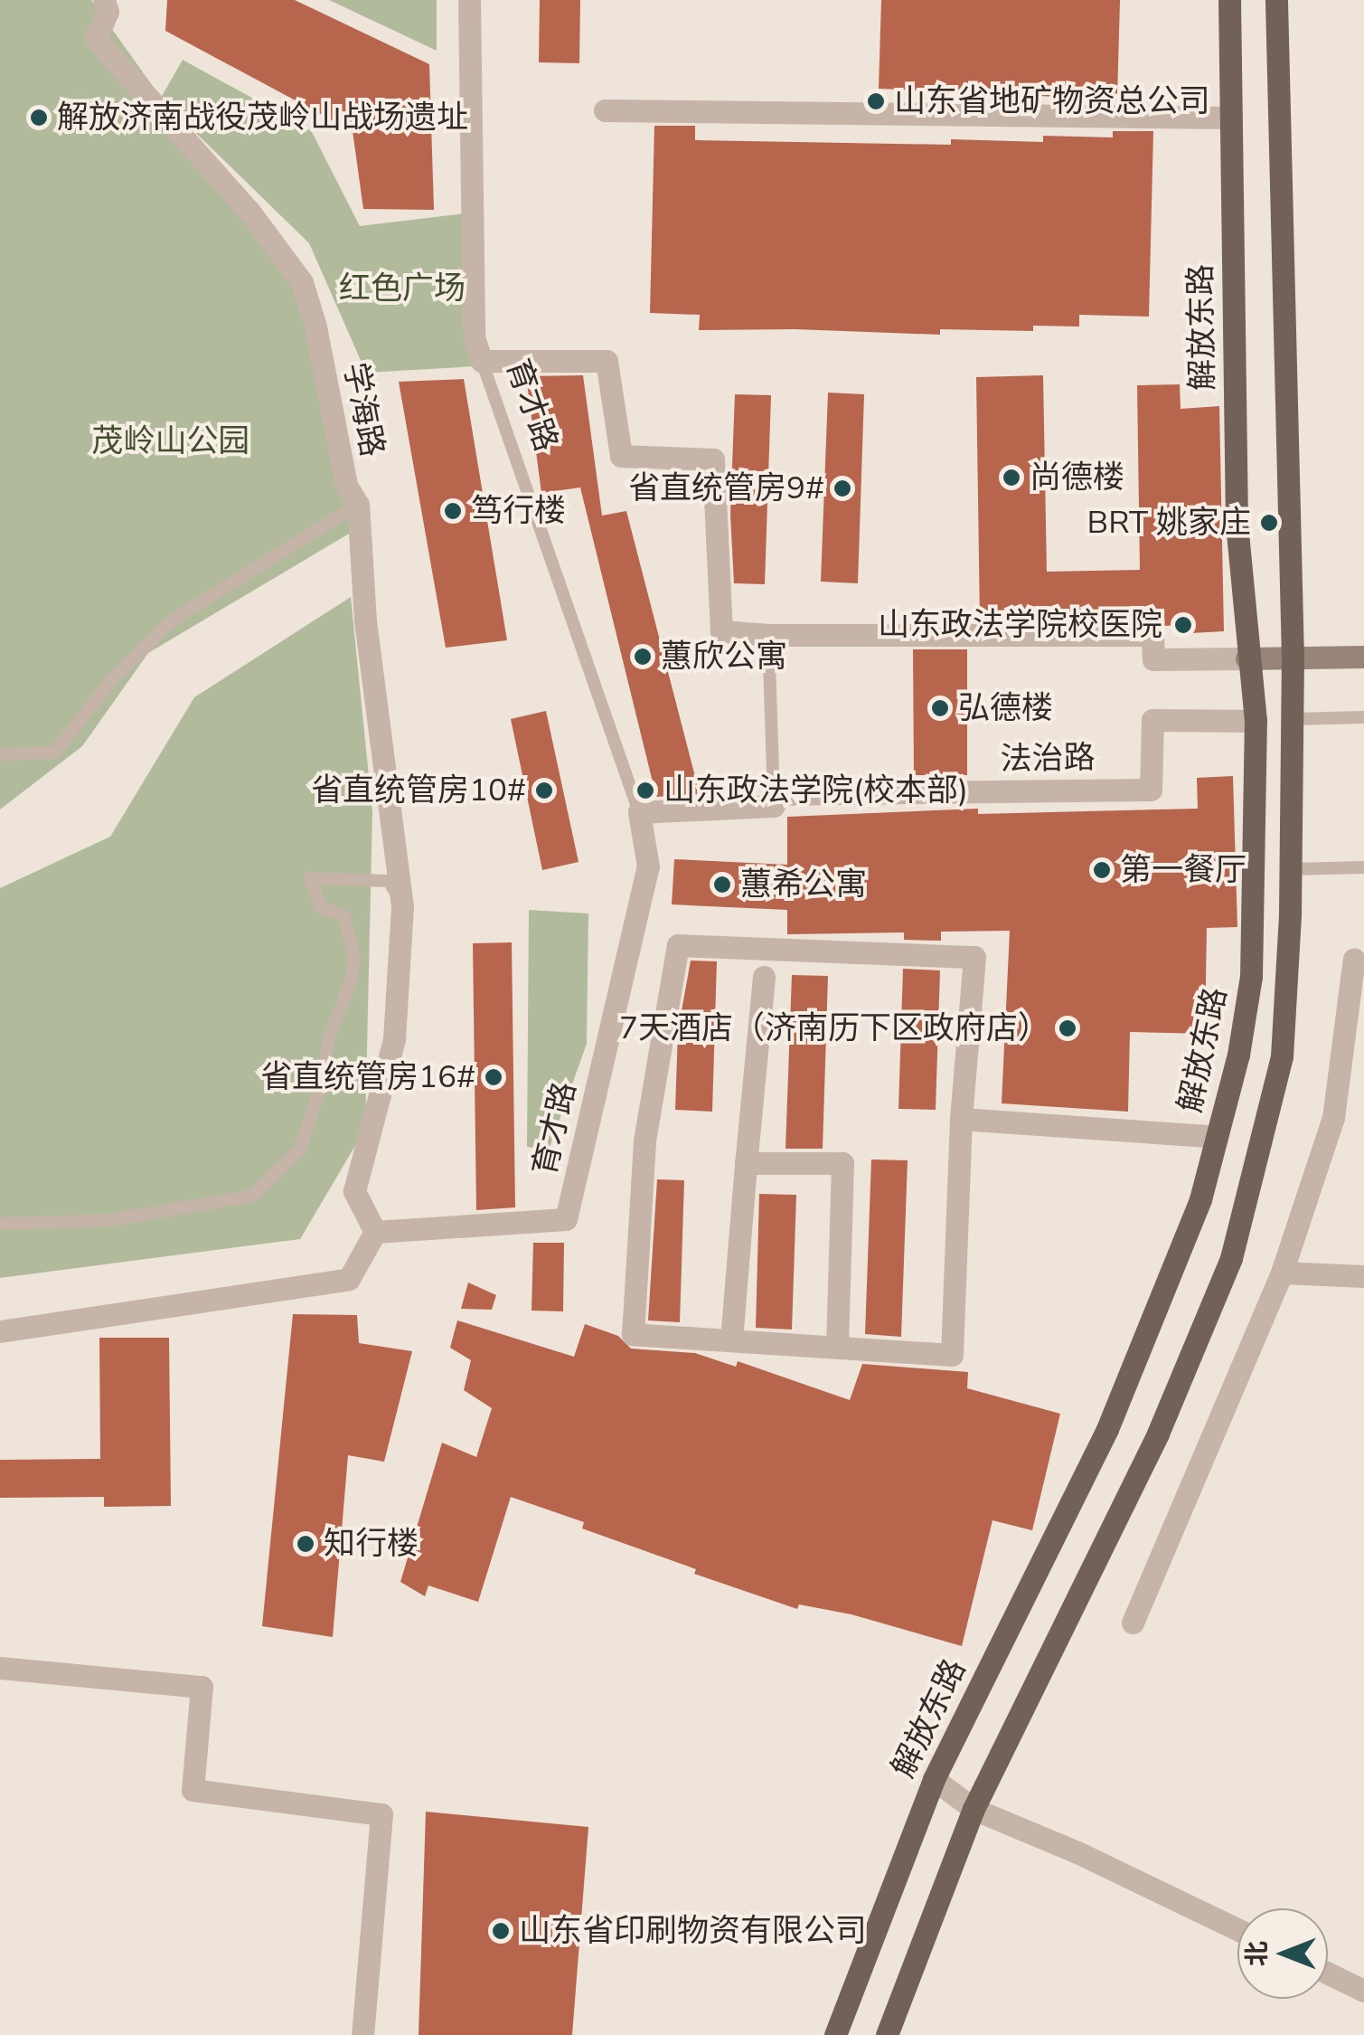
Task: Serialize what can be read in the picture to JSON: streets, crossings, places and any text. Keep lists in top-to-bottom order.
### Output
{
  "streets": {
    "main road": ["解放东路"],
    "street": ["育才路", "学海路", "法治路"]
  },
  "crossings": [
    ["解放东路", "法治路"],
    ["育才路", "学海路"]
  ],
  "parks": ["红色广场", "茂岭山公园"],
  "places": [
    "山东省地矿物资总公司",
    "解放济南战役茂岭山战场遗址",
    "尚德楼",
    "省直统管房9#",
    "笃行楼",
    "BRT 姚家庄",
    "山东政法学院校医院",
    "蕙欣公寓",
    "弘德楼",
    "省直统管房10#",
    "山东政法学院(校本部)",
    "第一餐厅",
    "蕙希公寓",
    "7天酒店（济南历下区政府店）",
    "省直统管房16#",
    "知行楼",
    "山东省印刷物资有限公司"
  ],
  "north": "left"
}
